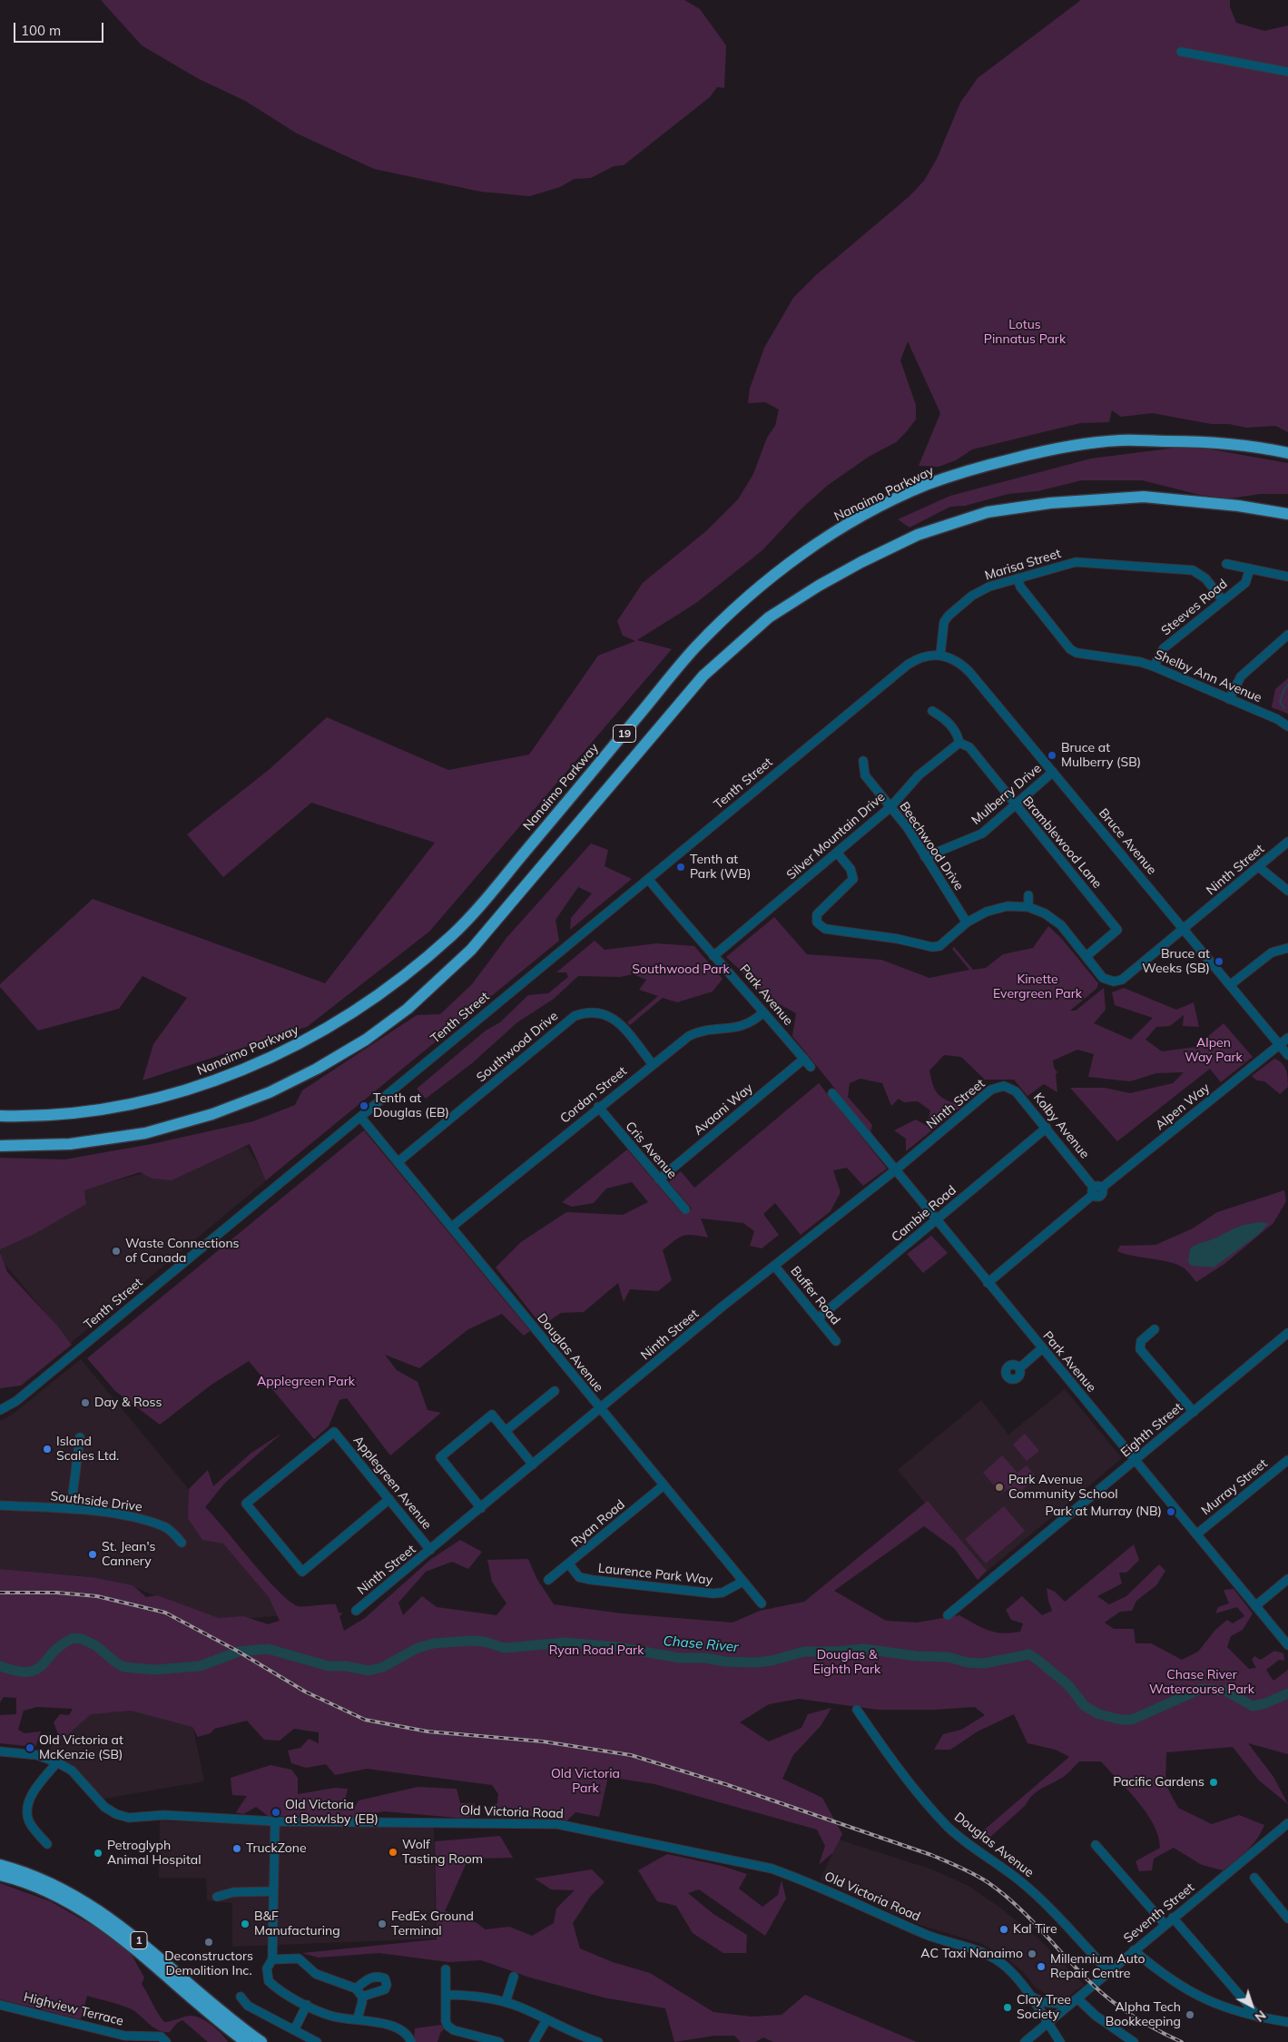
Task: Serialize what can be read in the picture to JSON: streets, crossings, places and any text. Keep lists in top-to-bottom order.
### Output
{
  "streets": {
    "highway": ["Nanaimo Parkway", "19", "1"],
    "street": [
      "Marisa Street",
      "Steeves Road",
      "Shelby Ann Avenue",
      "Tenth Street",
      "Mulberry Drive",
      "Silver Mountain Drive",
      "Bruce Avenue",
      "Bramblewood Lane",
      "Beechwood Drive",
      "Ninth Street",
      "Park Avenue",
      "Southwood Drive",
      "Cordan Street",
      "Alpen Way",
      "Avaani Way",
      "Kolby Avenue",
      "Cris Avenue",
      "Cambie Road",
      "Buffer Road",
      "Douglas Avenue",
      "Eighth Street",
      "Applegreen Avenue",
      "Murray Street",
      "Southside Drive",
      "Ryan Road",
      "Laurence Park Way",
      "Old Victoria Road",
      "Seventh Street",
      "Highview Terrace"
    ]
  },
  "crossings": [
    ["Marisa Street", "Steeves Road"],
    ["Marisa Street", "Shelby Ann Avenue"],
    ["Marisa Street", "Tenth Street"],
    ["Marisa Street", "Bruce Avenue"],
    ["Steeves Road", "Shelby Ann Avenue"],
    ["Tenth Street", "Bruce Avenue"],
    ["Tenth Street", "Park Avenue"],
    ["Tenth Street", "Douglas Avenue"],
    ["Mulberry Drive", "Bruce Avenue"],
    ["Mulberry Drive", "Bramblewood Lane"],
    ["Mulberry Drive", "Beechwood Drive"],
    ["Silver Mountain Drive", "Bramblewood Lane"],
    ["Silver Mountain Drive", "Beechwood Drive"],
    ["Silver Mountain Drive", "Park Avenue"],
    ["Bruce Avenue", "Ninth Street"],
    ["Bruce Avenue", "Alpen Way"],
    ["Bramblewood Lane", "Ninth Street"],
    ["Ninth Street", "Park Avenue"],
    ["Ninth Street", "Kolby Avenue"],
    ["Ninth Street", "Buffer Road"],
    ["Ninth Street", "Douglas Avenue"],
    ["Ninth Street", "Applegreen Avenue"],
    ["Park Avenue", "Cordan Street"],
    ["Park Avenue", "Alpen Way"],
    ["Park Avenue", "Avaani Way"],
    ["Park Avenue", "Cambie Road"],
    ["Park Avenue", "Eighth Street"],
    ["Park Avenue", "Murray Street"],
    ["Southwood Drive", "Cordan Street"],
    ["Southwood Drive", "Douglas Avenue"],
    ["Cordan Street", "Cris Avenue"],
    ["Cordan Street", "Douglas Avenue"],
    ["Alpen Way", "Kolby Avenue"],
    ["Avaani Way", "Cris Avenue"],
    ["Kolby Avenue", "Cambie Road"],
    ["Cambie Road", "Buffer Road"],
    ["Douglas Avenue", "Ryan Road"],
    ["Douglas Avenue", "Laurence Park Way"],
    ["Douglas Avenue", "Seventh Street"],
    ["Ryan Road", "Laurence Park Way"],
    ["Old Victoria Road", "Seventh Street"]
  ],
  "water": ["Chase River"],
  "parks": [
    "Lotus Pinnatus Park",
    "Southwood Park",
    "Kinette Evergreen Park",
    "Alpen Way Park",
    "Applegreen Park",
    "Ryan Road Park",
    "Douglas & Eighth Park",
    "Chase River Watercourse Park",
    "Old Victoria Park"
  ],
  "places": [
    "Bruce at Mulberry (SB)",
    "Tenth at Park (WB)",
    "Bruce at Weeks (SB)",
    "Tenth at Douglas (EB)",
    "Waste Connections of Canada",
    "Day & Ross",
    "Island Scales Ltd.",
    "Park Avenue Community School",
    "Park at Murray (NB)",
    "St. Jean's Cannery",
    "Old Victoria at McKenzie (SB)",
    "Pacific Gardens",
    "Old Victoria at Bowlsby (EB)",
    "TruckZone",
    "Wolf Tasting Room",
    "Petroglyph Animal Hospital",
    "B&F Manufacturing",
    "FedEx Ground Terminal",
    "Kal Tire",
    "Deconstructors Demolition Inc.",
    "AC Taxi Nanaimo",
    "Millennium Auto Repair Centre",
    "Clay Tree Society",
    "Alpha Tech Bookkeeping"
  ],
  "scale_bar": "100 m",
  "north": "bottom right"
}
